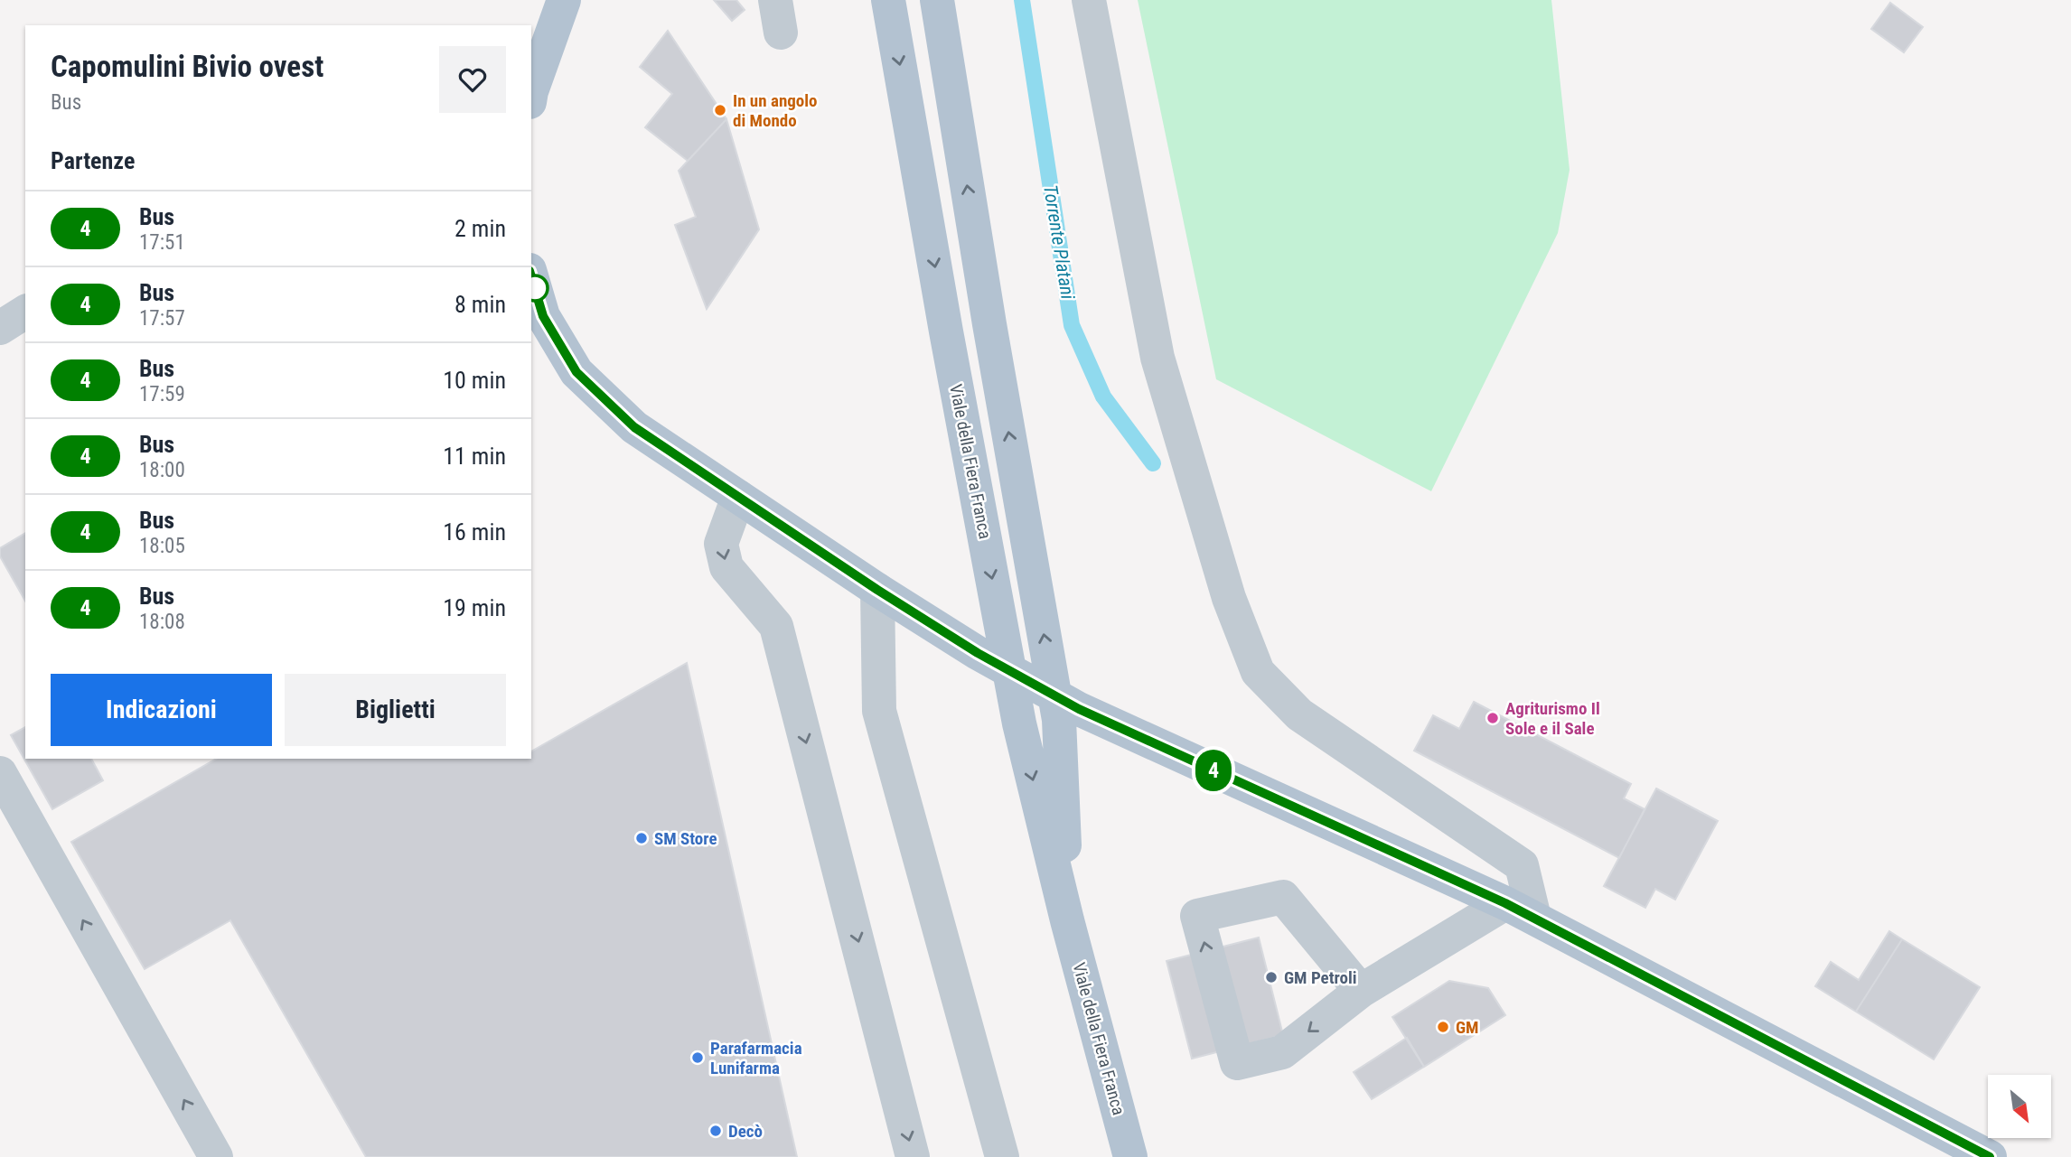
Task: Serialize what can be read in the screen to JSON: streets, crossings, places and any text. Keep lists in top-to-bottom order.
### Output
{
  "streets": {
    "main road": ["Viale della Fiera Franca"]
  },
  "water": ["Torrente Platani"],
  "places": [
    "In un angolo di Mondo",
    "Agriturismo Il Sole e il Sale",
    "SM Store",
    "GM Petroli",
    "GM",
    "Parafarmacia Lunifarma",
    "Decò"
  ],
  "lines": ["bus line 4"],
  "north": "bottom right",
  "page": {
    "on_map": "4",
    "heading": [
      ["Capomulini Bivio ovest", "Bus"],
      "Partenze"
    ],
    "list": [
      {
        "mark": "4",
        "name": "Bus",
        "note": "17:51",
        "value": "2 min"
      },
      {
        "mark": "4",
        "name": "Bus",
        "note": "17:57",
        "value": "8 min"
      },
      {
        "mark": "4",
        "name": "Bus",
        "note": "17:59",
        "value": "10 min"
      },
      {
        "mark": "4",
        "name": "Bus",
        "note": "18:00",
        "value": "11 min"
      },
      {
        "mark": "4",
        "name": "Bus",
        "note": "18:05",
        "value": "16 min"
      },
      {
        "mark": "4",
        "name": "Bus",
        "note": "18:08",
        "value": "19 min"
      }
    ],
    "buttons": ["Indicazioni", "Biglietti"]
  }
}
